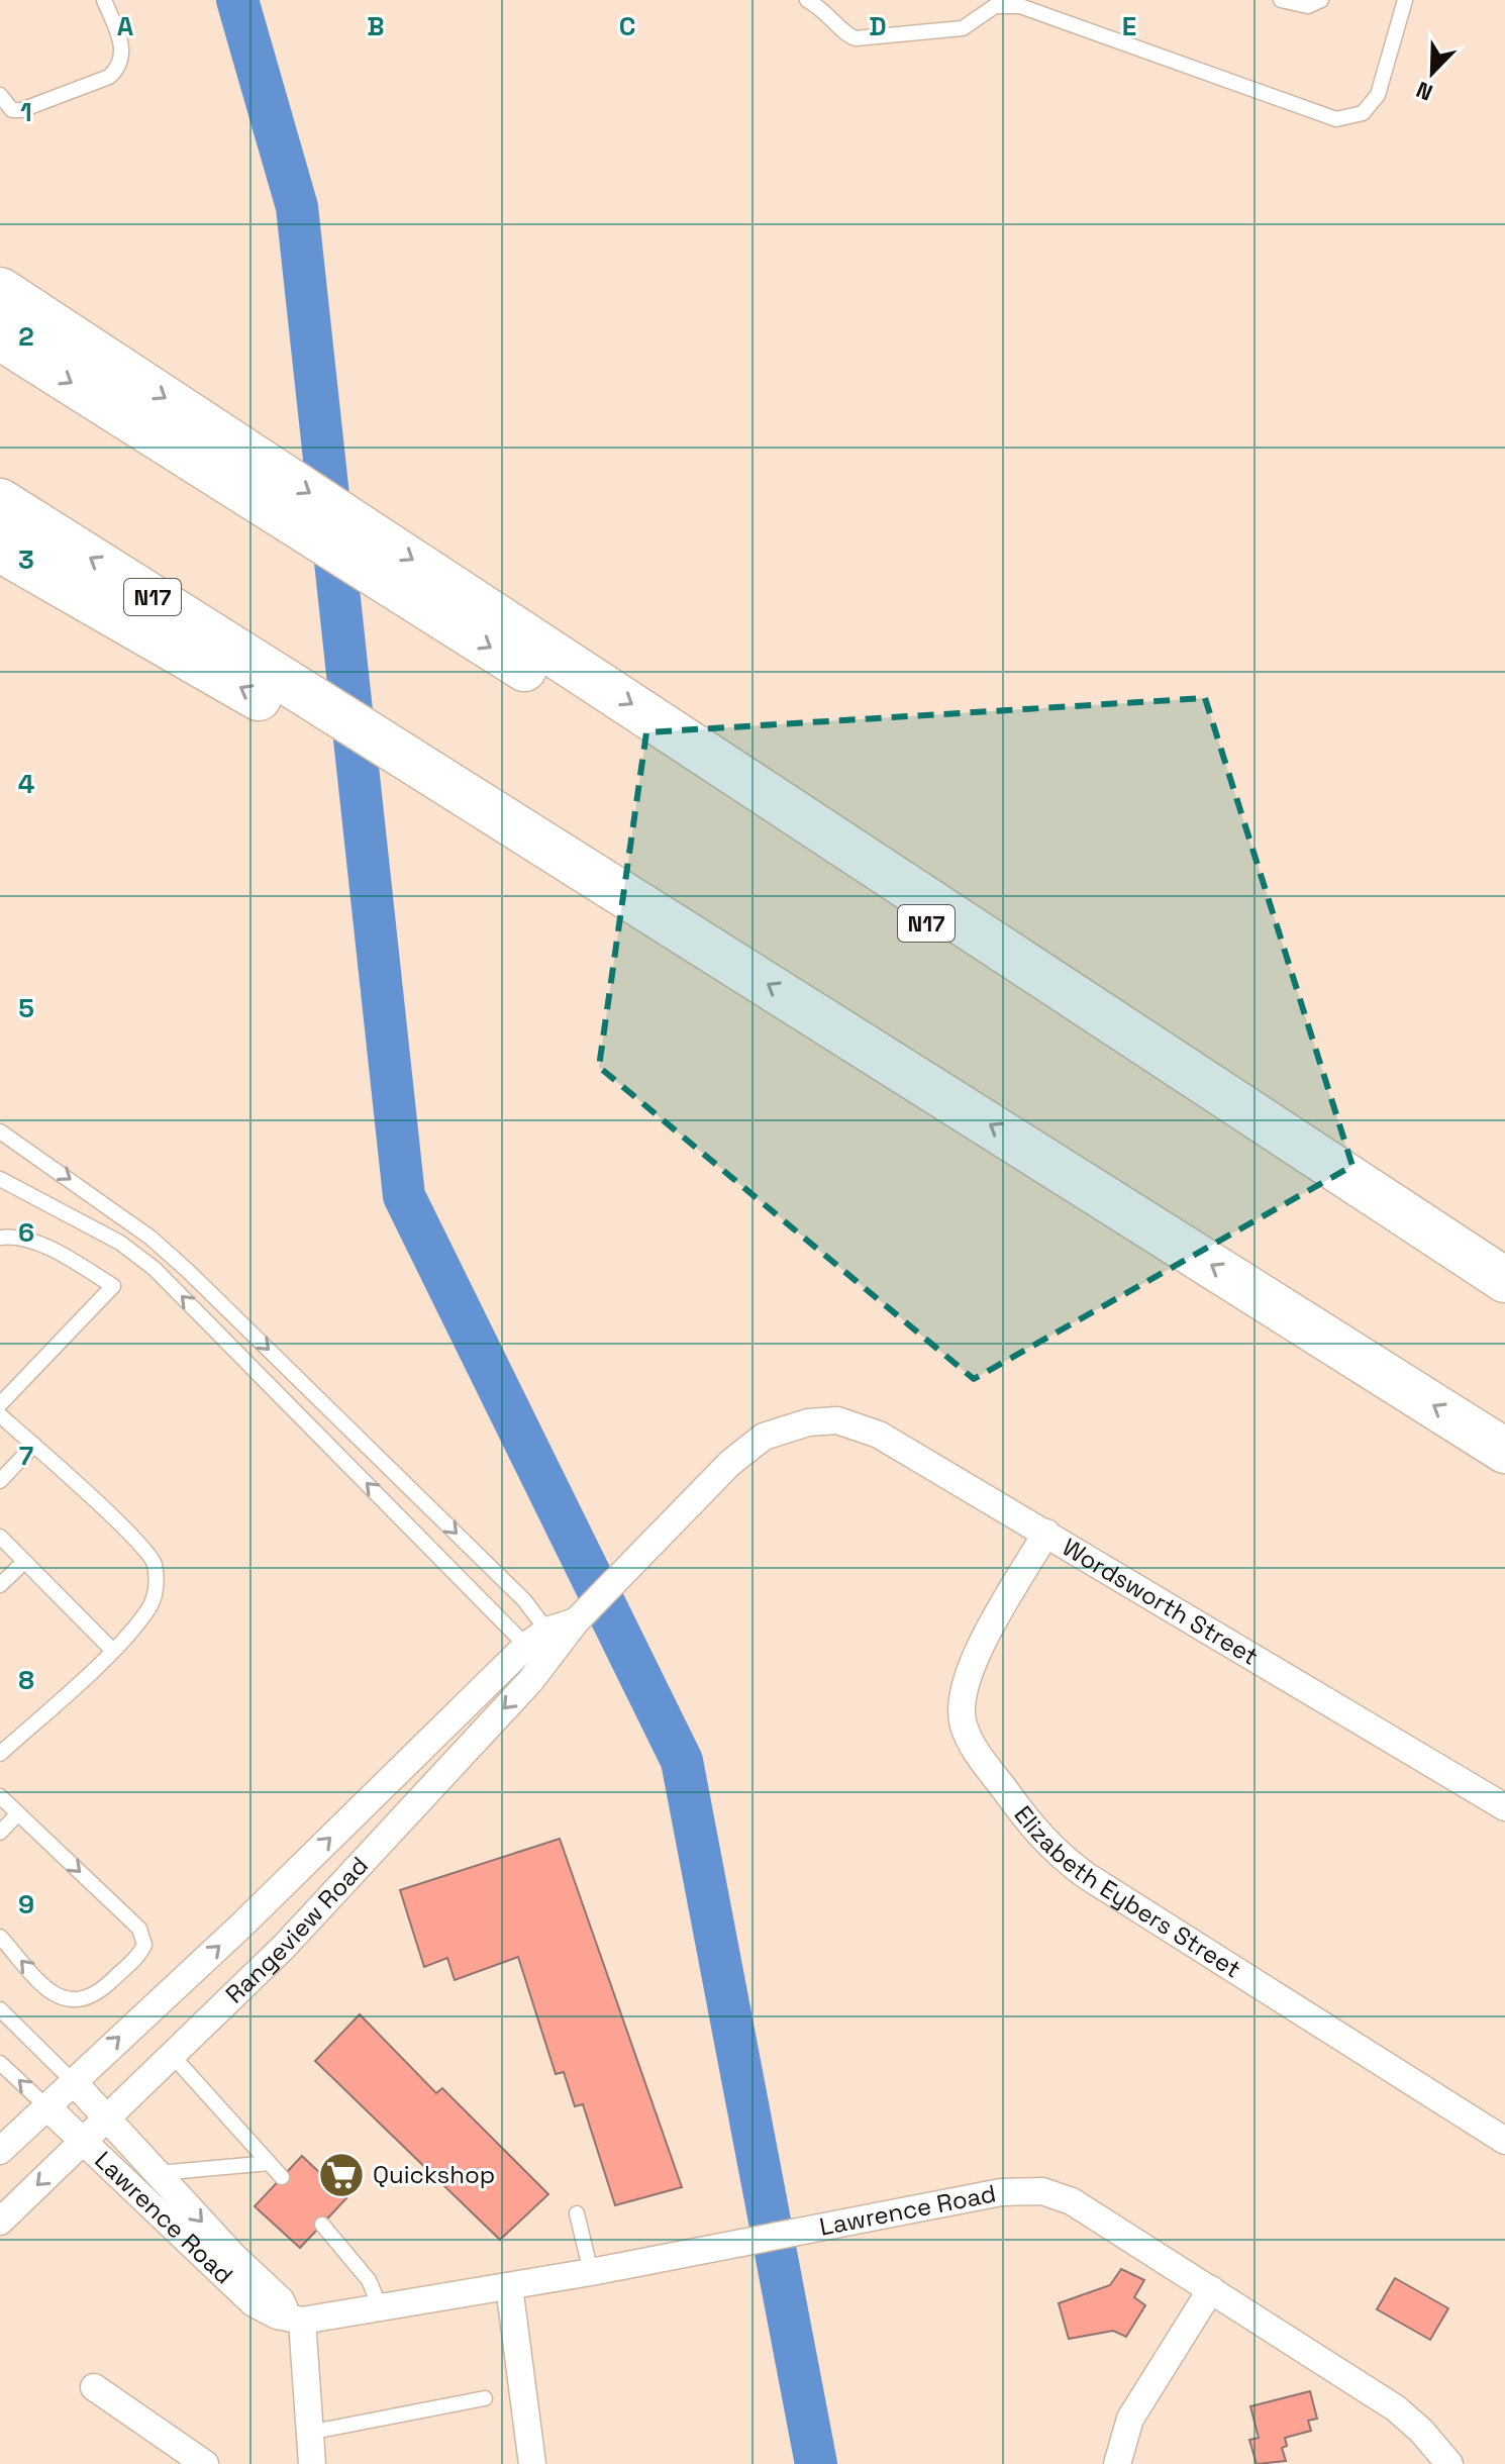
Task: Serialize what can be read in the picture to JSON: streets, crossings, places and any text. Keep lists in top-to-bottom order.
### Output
{
  "streets": {
    "highway": ["N17"],
    "street": [
      "Wordsworth Street",
      "Elizabeth Eybers Street",
      "Rangeview Road",
      "Lawrence Road"
    ]
  },
  "crossings": [
    ["Wordsworth Street", "Elizabeth Eybers Street"],
    ["Wordsworth Street", "Rangeview Road"],
    ["Rangeview Road", "Lawrence Road"]
  ],
  "places": {
    "supermarket": ["Quickshop"]
  },
  "north": "bottom left",
  "grid": {
    "columns": [
      "A",
      "B",
      "C",
      "D",
      "E"
    ],
    "rows": [
      "1",
      "2",
      "3",
      "4",
      "5",
      "6",
      "7",
      "8",
      "9"
    ]
  }
}
